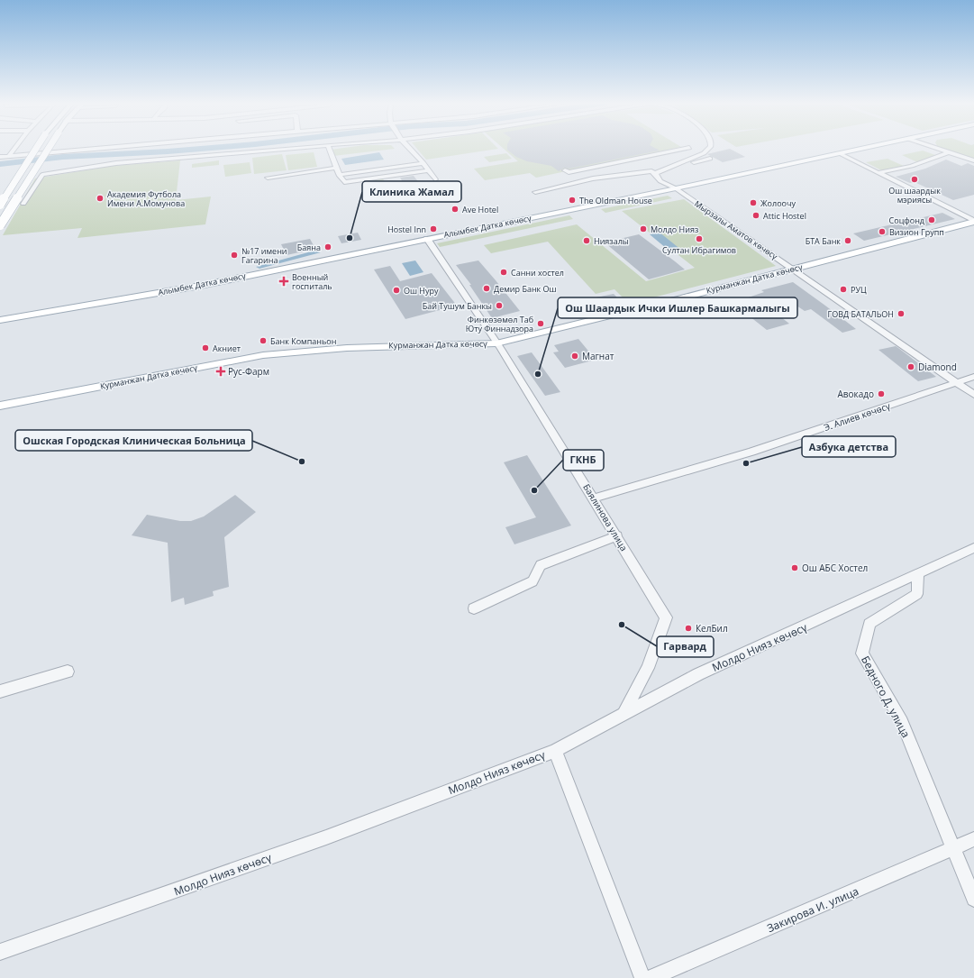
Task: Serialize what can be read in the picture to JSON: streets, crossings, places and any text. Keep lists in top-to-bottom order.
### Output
{
  "streets": {
    "main road": ["Алымбек Датка көчөсү", "Курманжан Датка көчөсү"],
    "street": [
      "Мырзалы Аматов көчөсү",
      "Э. Алиев көчөсү",
      "Баялинова улица",
      "Молдо Нияз көчөсү",
      "Бедного Д. улица",
      "Закирова И. улица"
    ]
  },
  "crossings": [
    ["Алымбек Датка көчөсү", "Мырзалы Аматов көчөсү"],
    ["Алымбек Датка көчөсү", "Баялинова улица"],
    ["Мырзалы Аматов көчөсү", "Курманжан Датка көчөсү"],
    ["Мырзалы Аматов көчөсү", "Э. Алиев көчөсү"],
    ["Курманжан Датка көчөсү", "Баялинова улица"],
    ["Э. Алиев көчөсү", "Баялинова улица"],
    ["Баялинова улица", "Молдо Нияз көчөсү"],
    ["Молдо Нияз көчөсү", "Бедного Д. улица"],
    ["Бедного Д. улица", "Закирова И. улица"]
  ],
  "places": {
    "other": [
      "Ош шаардык мэриясы",
      "Академия Футбола Имени А.Момунова",
      "The Oldman House",
      "Жолоочу",
      "Ave Hotel",
      "Attic Hostel",
      "Соцфонд",
      "Hostel Inn",
      "Молдо Нияз",
      "Визион Групп",
      "Клиника Жамал",
      "Султан Ибрагимов",
      "Ниязалы",
      "БТА Банк",
      "Баяна",
      "№17 имени Гагарина",
      "Санни хостел",
      "Демир Банк Ош",
      "РУЦ",
      "Ош Нуру",
      "Бай Тушум Банкы",
      "ГОВД БАТАЛЬОН",
      "Финкөзөмөл Таб Юту Финнадзора",
      "Банк Компаньон",
      "Акниет",
      "Магнат",
      "Diamond",
      "Ош Шаардык Ички Ишлер Башкармалыгы",
      "Авокадо",
      "Ошская Городская Клиническая Больница",
      "Азбука детства",
      "ГКНБ",
      "Ош АБС Хостел",
      "Гарвард",
      "КелБил"
    ],
    "health": ["Военный госпиталь", "Рус-Фарм"]
  }
}
